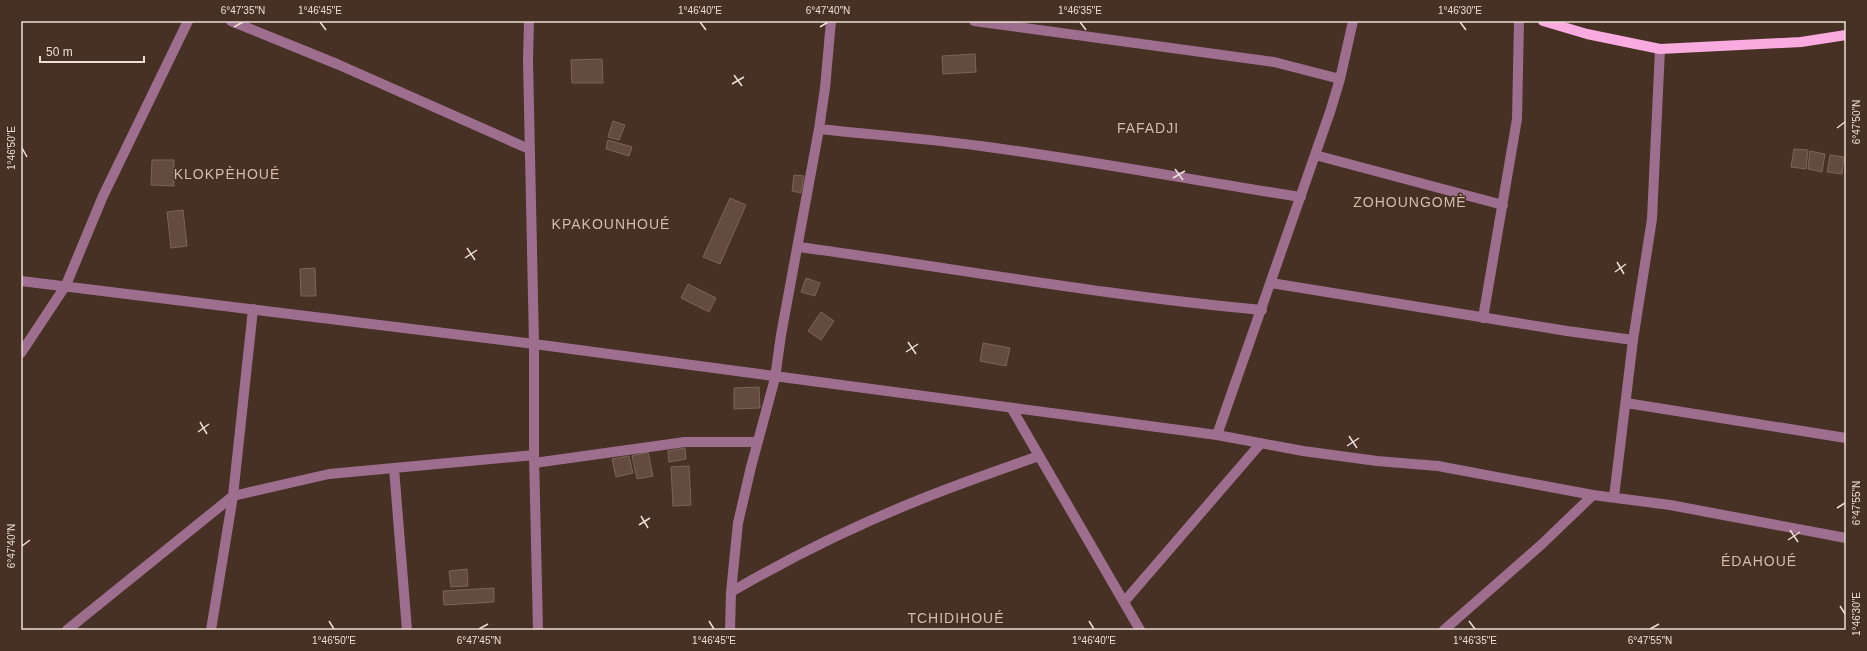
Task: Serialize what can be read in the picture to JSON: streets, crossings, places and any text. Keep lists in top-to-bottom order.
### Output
{
  "districts": [
    "FAFADJI",
    "KLOKPÈHOUÉ",
    "ZOHOUNGOMÈ",
    "KPAKOUNHOUÉ",
    "ÉDAHOUÉ",
    "TCHIDIHOUÉ"
  ],
  "scale_bar": "50 m",
  "coordinates": [
    "6°47'35\"N",
    "1°46'45\"E",
    "1°46'40\"E",
    "6°47'40\"N",
    "1°46'35\"E",
    "1°46'30\"E",
    "6°47'50\"N",
    "1°46'50\"E",
    "6°47'55\"N",
    "6°47'45\"N"
  ]
}
